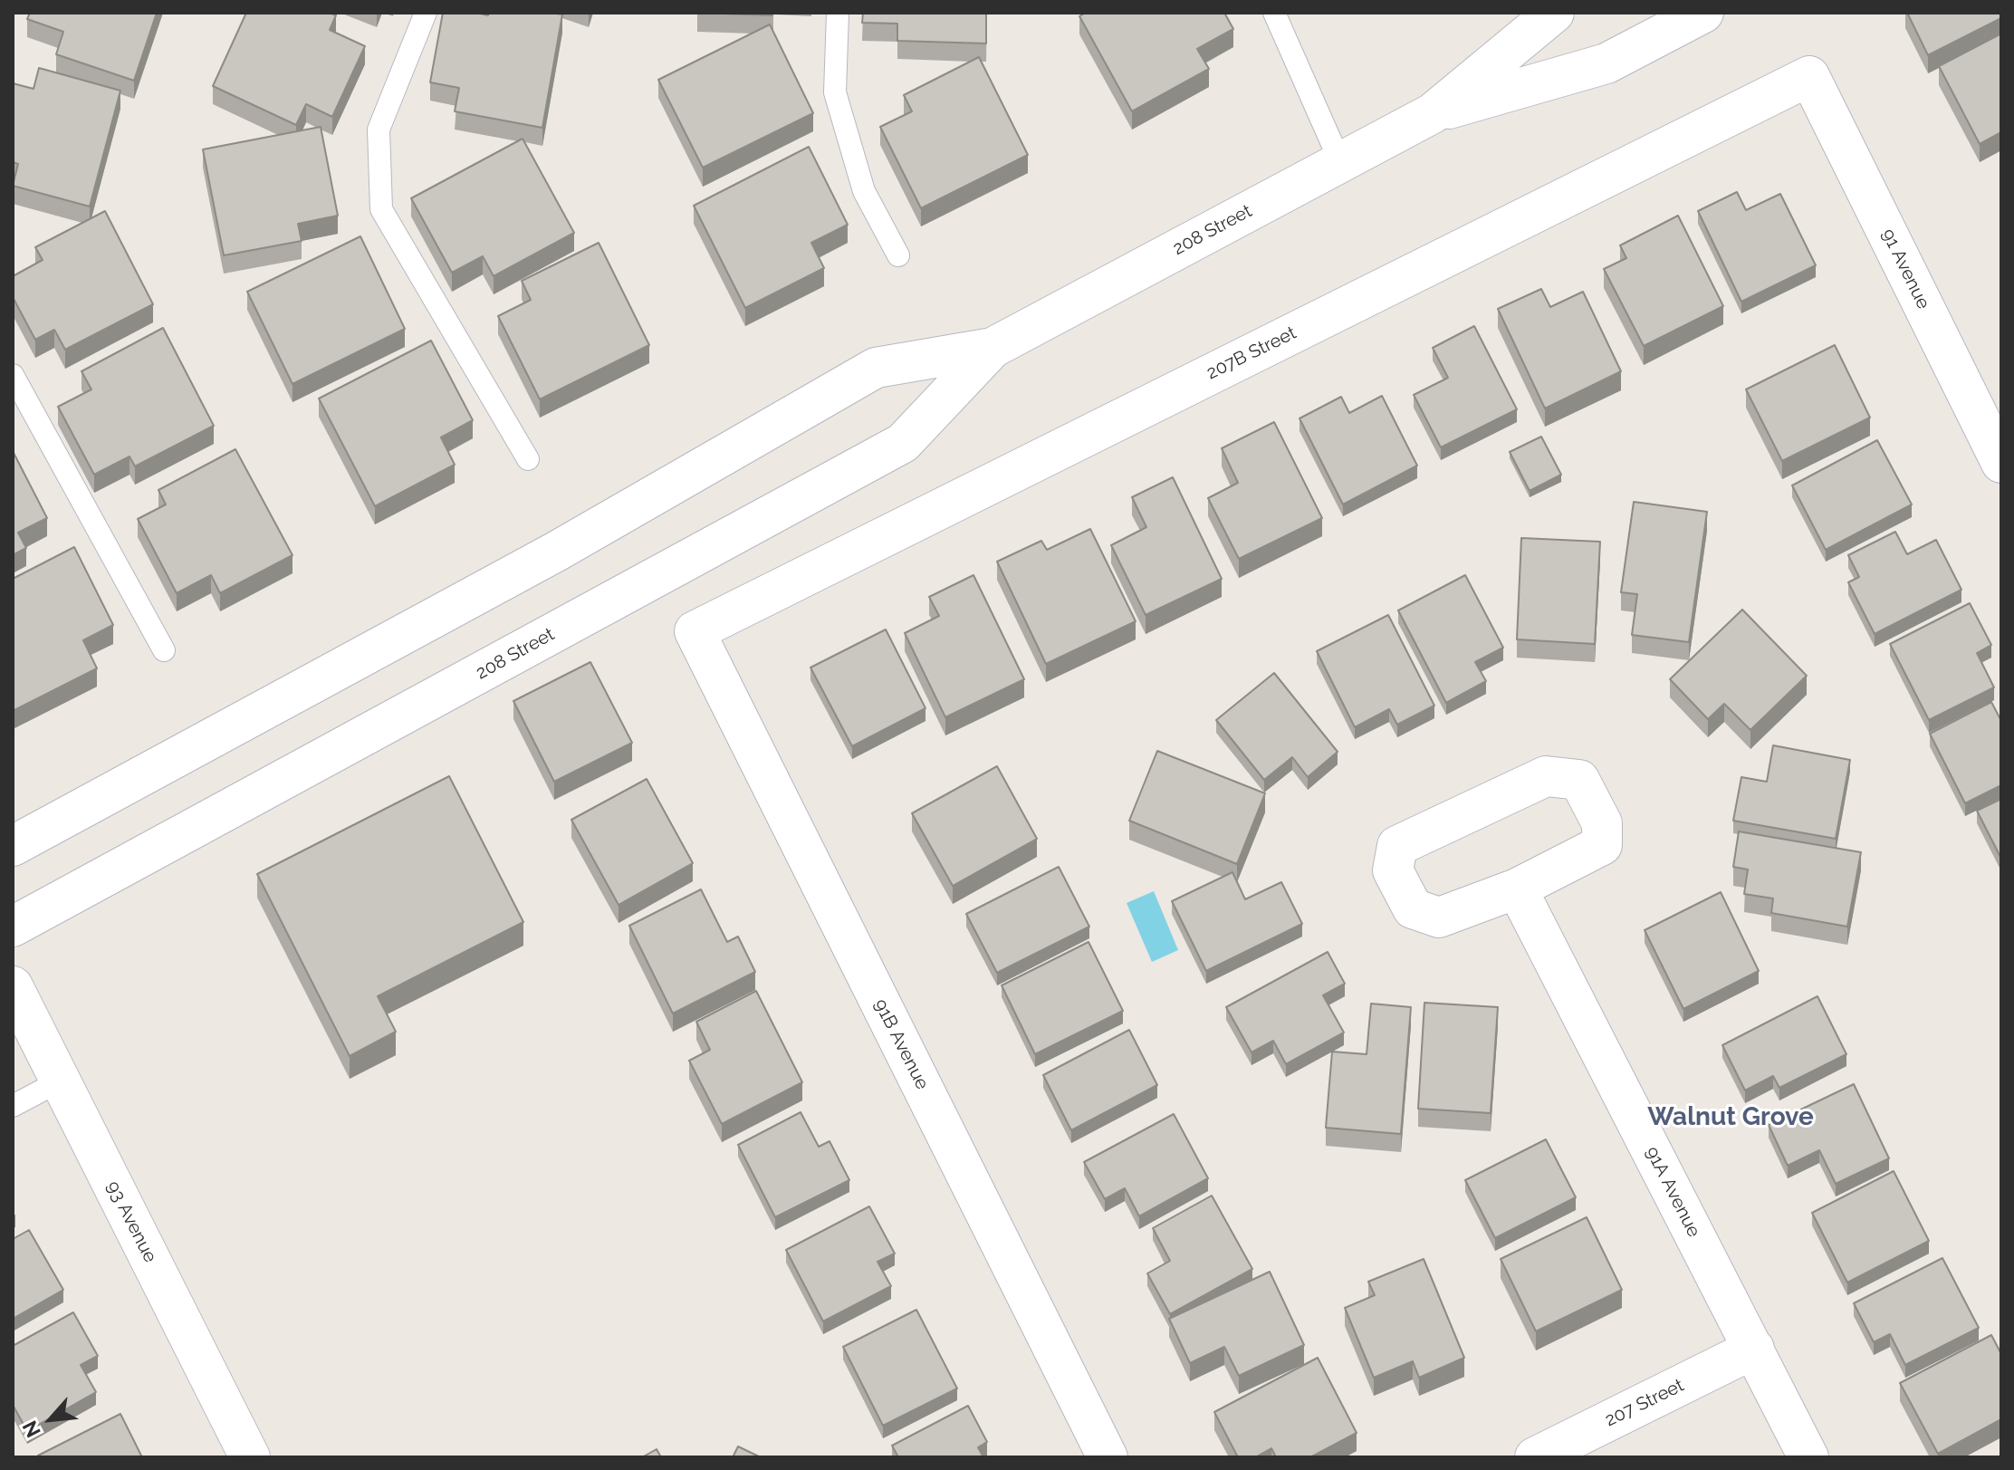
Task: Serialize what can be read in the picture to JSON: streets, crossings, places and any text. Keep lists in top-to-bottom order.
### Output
{
  "streets": {
    "street": [
      "208 Street",
      "91 Avenue",
      "207B Street",
      "91B Avenue",
      "91A Avenue",
      "93 Avenue",
      "207 Street"
    ]
  },
  "crossings": [
    ["91 Avenue", "207B Street"],
    ["207B Street", "91B Avenue"],
    ["91A Avenue", "207 Street"]
  ],
  "districts": ["Walnut Grove"],
  "north": "bottom left"
}
